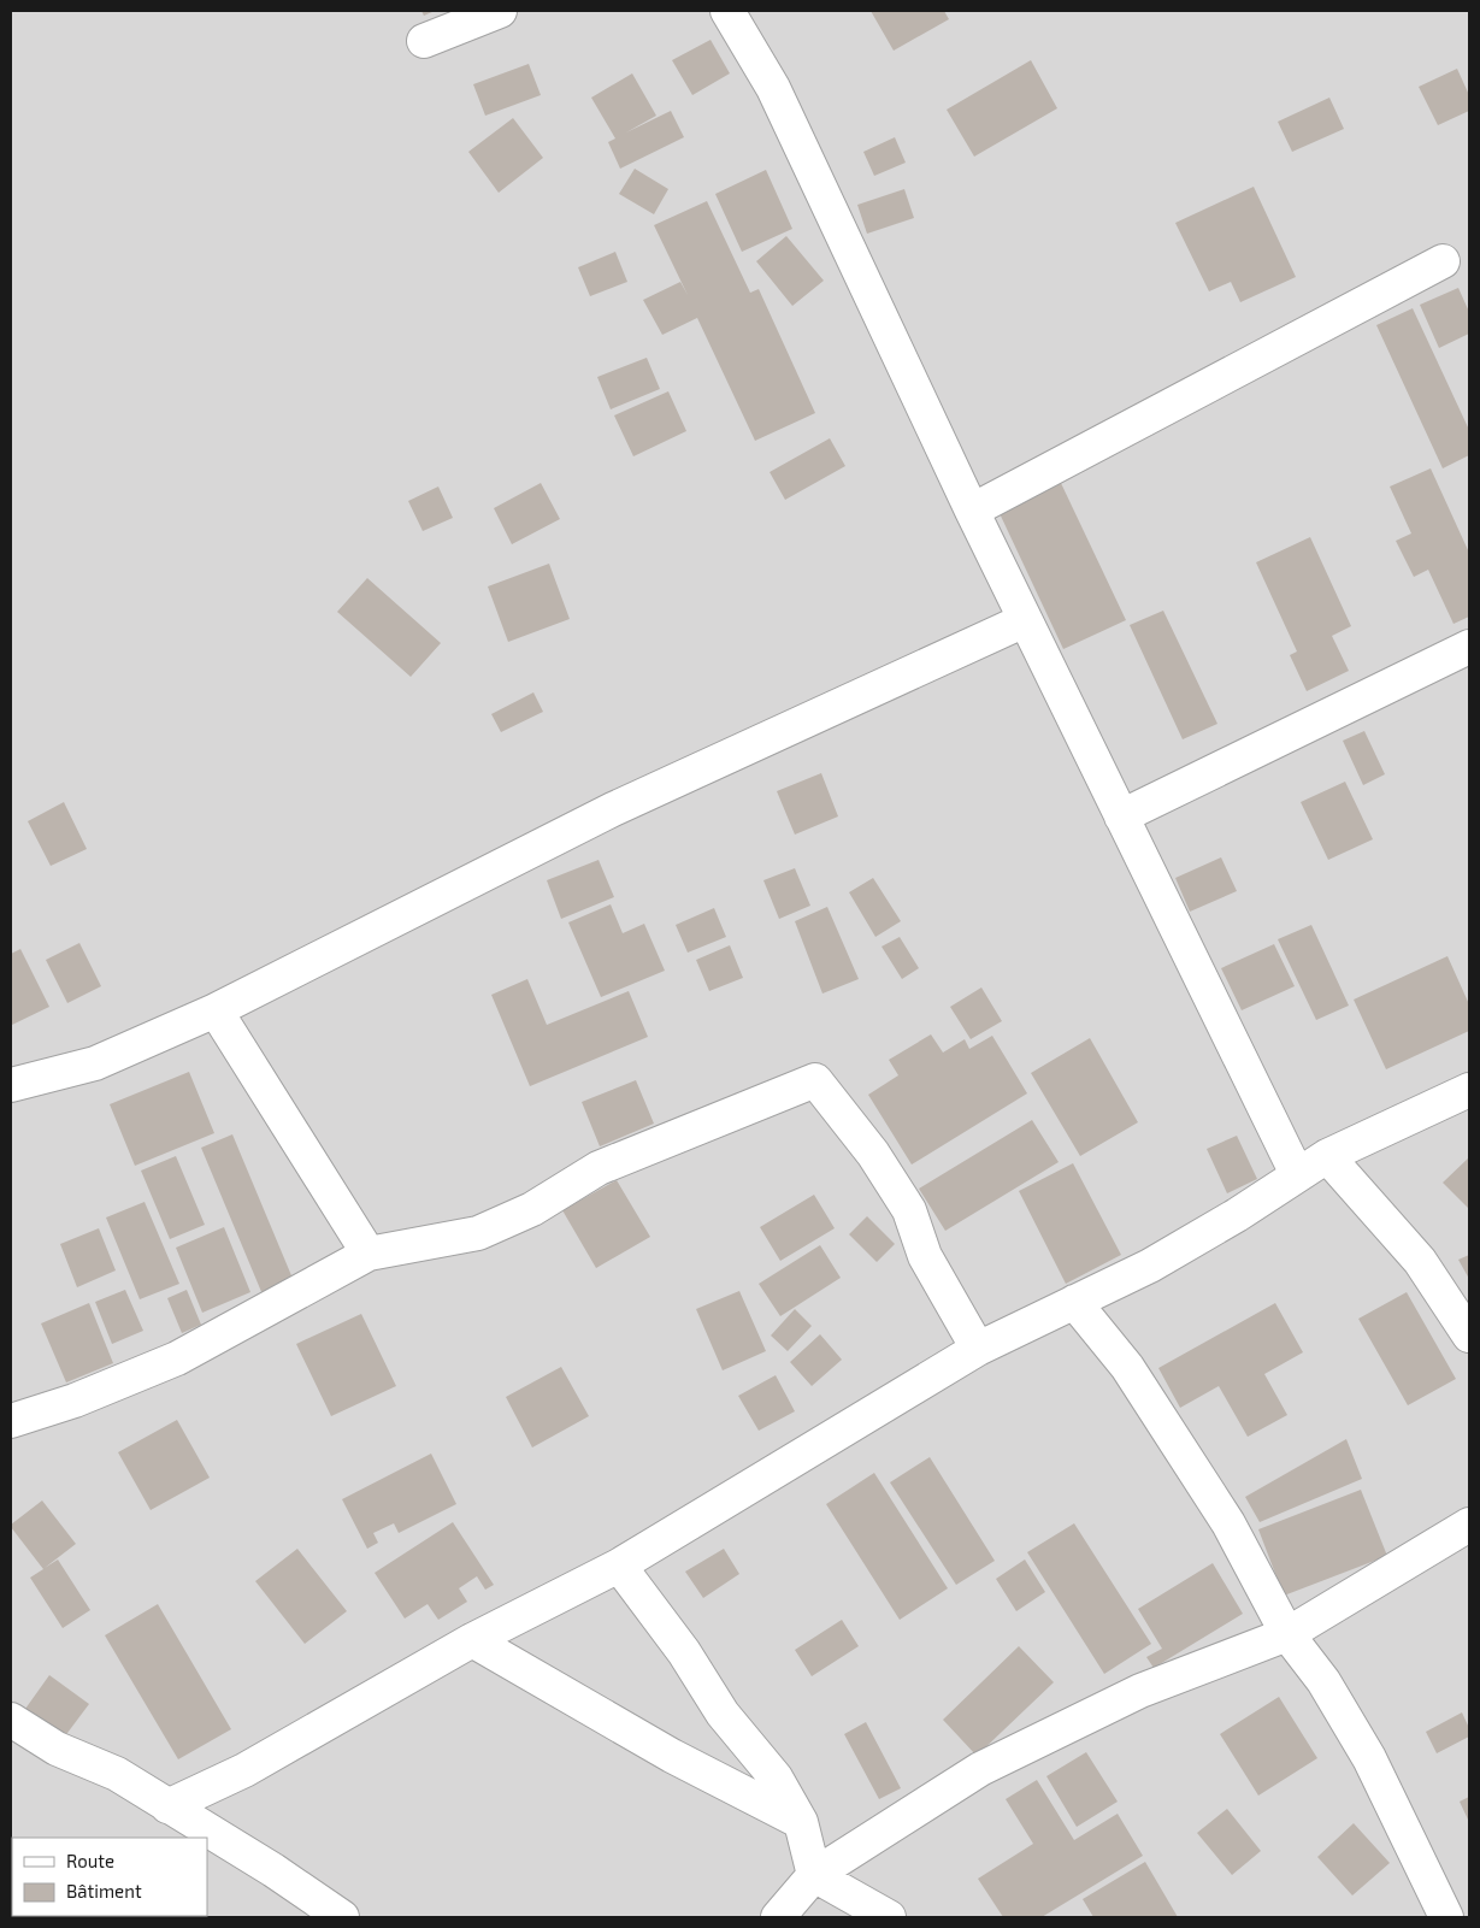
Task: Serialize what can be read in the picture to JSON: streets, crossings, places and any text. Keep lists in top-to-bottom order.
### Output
{
  "legend": ["Route", "Bâtiment"]
}
